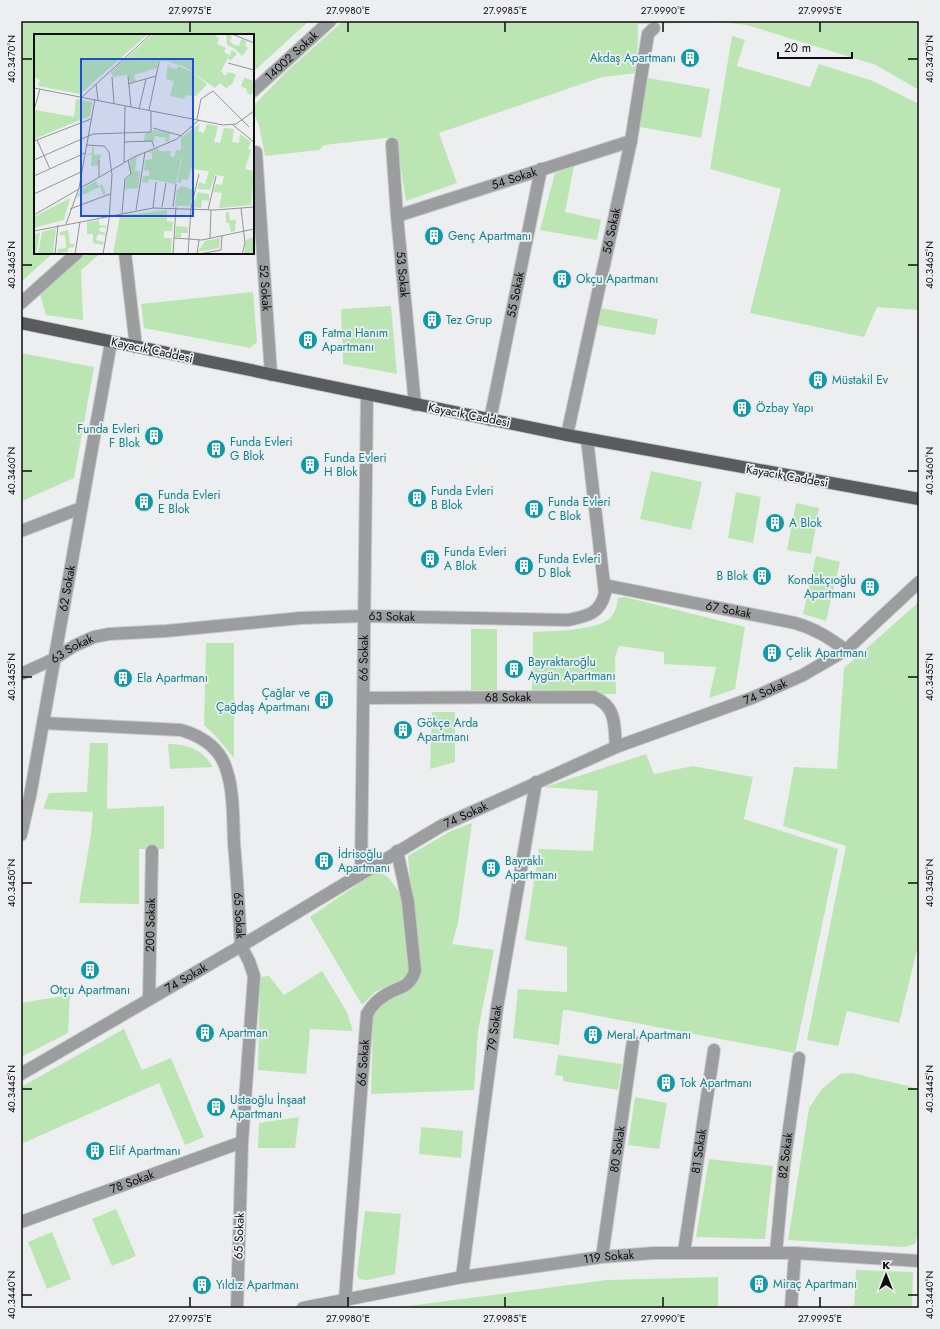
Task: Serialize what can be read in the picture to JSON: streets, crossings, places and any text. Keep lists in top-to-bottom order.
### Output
{
  "streets": {
    "main road": ["Kayacık Caddesi"],
    "street": [
      "14002 Sokak",
      "54 Sokak",
      "56 Sokak",
      "53 Sokak",
      "52 Sokak",
      "55 Sokak",
      "62 Sokak",
      "67 Sokak",
      "63 Sokak",
      "66 Sokak",
      "74 Sokak",
      "68 Sokak",
      "65 Sokak",
      "200 Sokak",
      "79 Sokak",
      "80 Sokak",
      "81 Sokak",
      "82 Sokak",
      "78 Sokak",
      "119 Sokak"
    ]
  },
  "crossings": [
    ["54 Sokak", "56 Sokak"],
    ["54 Sokak", "53 Sokak"],
    ["54 Sokak", "55 Sokak"],
    ["56 Sokak", "Kayacık Caddesi"],
    ["53 Sokak", "Kayacık Caddesi"],
    ["52 Sokak", "Kayacık Caddesi"],
    ["55 Sokak", "Kayacık Caddesi"],
    ["Kayacık Caddesi", "62 Sokak"],
    ["Kayacık Caddesi", "63 Sokak"],
    ["Kayacık Caddesi", "66 Sokak"],
    ["62 Sokak", "63 Sokak"],
    ["62 Sokak", "65 Sokak"],
    ["67 Sokak", "63 Sokak"],
    ["67 Sokak", "74 Sokak"],
    ["63 Sokak", "66 Sokak"],
    ["66 Sokak", "74 Sokak"],
    ["66 Sokak", "68 Sokak"],
    ["66 Sokak", "119 Sokak"],
    ["74 Sokak", "68 Sokak"],
    ["74 Sokak", "65 Sokak"],
    ["74 Sokak", "200 Sokak"],
    ["74 Sokak", "79 Sokak"],
    ["65 Sokak", "78 Sokak"],
    ["79 Sokak", "119 Sokak"],
    ["80 Sokak", "119 Sokak"],
    ["81 Sokak", "119 Sokak"],
    ["82 Sokak", "119 Sokak"]
  ],
  "places": {
    "building": [
      "Akdaş Apartmanı",
      "Genç Apartmanı",
      "Okçu Apartmanı",
      "Tez Grup",
      "Fatma Hanım Apartmanı",
      "Müstakil Ev",
      "Özbay Yapı",
      "Funda Evleri F Blok",
      "Funda Evleri G Blok",
      "Funda Evleri H Blok",
      "Funda Evleri B Blok",
      "Funda Evleri E Blok",
      "Funda Evleri C Blok",
      "A Blok",
      "Funda Evleri A Blok",
      "Funda Evleri D Blok",
      "B Blok",
      "Kondakçıoğlu Apartmanı",
      "Çelik Apartmanı",
      "Bayraktaroğlu Aygün Apartmanı",
      "Ela Apartmanı",
      "Çağlar ve Çağdaş Apartmanı",
      "Gökçe Arda Apartmanı",
      "İdrisoğlu Apartmanı",
      "Bayraklı Apartmanı",
      "Otçu Apartmanı",
      "Apartman",
      "Meral Apartmanı",
      "Tok Apartmanı",
      "Ustaoğlu İnşaat Apartmanı",
      "Elif Apartmanı",
      "Miraç Apartmanı",
      "Yıldız Apartmanı"
    ]
  },
  "scale_bar": "20 m",
  "north": "top",
  "coordinates": [
    "27.9975°E",
    "27.9980°E",
    "27.9985°E",
    "27.9990°E",
    "27.9995°E",
    "40.3470°N",
    "40.3465°N",
    "40.3460°N",
    "40.3455°N",
    "40.3450°N",
    "40.3445°N",
    "40.3440°N"
  ]
}
